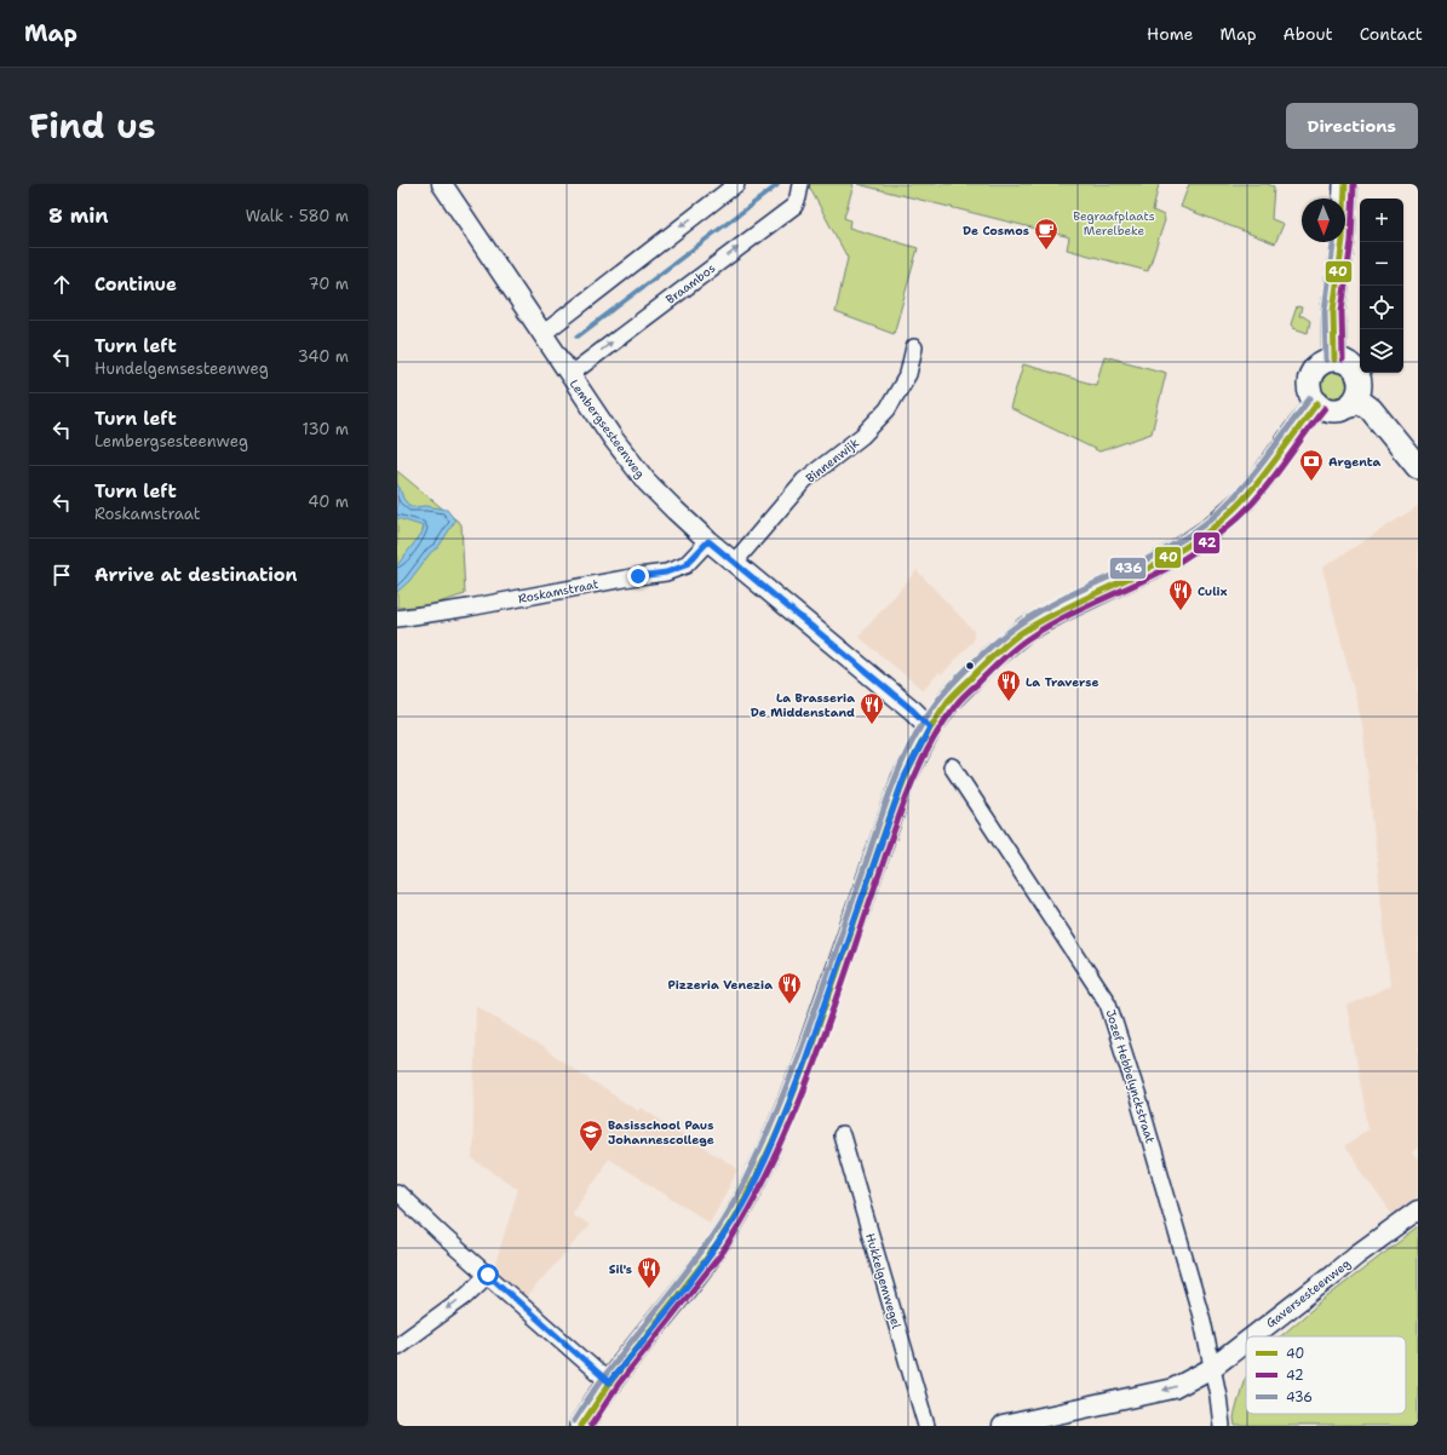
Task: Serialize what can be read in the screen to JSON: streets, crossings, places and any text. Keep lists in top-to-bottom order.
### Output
{
  "streets": {
    "street": [
      "Braambos",
      "Lembergsesteenweg",
      "Binnenwijk",
      "Roskamstraat",
      "Jozef Hebbelynckstraat",
      "Hukkelgemwegel",
      "Gaversesteenweg"
    ]
  },
  "crossings": [
    ["Braambos", "Lembergsesteenweg"],
    ["Lembergsesteenweg", "Binnenwijk"],
    ["Lembergsesteenweg", "Roskamstraat"],
    ["Jozef Hebbelynckstraat", "Gaversesteenweg"]
  ],
  "one_way": ["Gaversesteenweg"],
  "parks": ["Begraafplaats Merelbeke"],
  "places": {
    "cafe": ["De Cosmos"],
    "bank": ["Argenta"],
    "restaurant": [
      "Culix",
      "La Traverse",
      "La Brasseria De Middenstand",
      "Pizzeria Venezia",
      "Sil's"
    ],
    "school or university": ["Basisschool Paus Johannescollege"]
  },
  "lines": ["transit line 40", "transit line 42", "transit line 436"],
  "legend": ["40", "42", "436"],
  "north": "bottom",
  "page": {
    "header": "Map",
    "nav": [
      "Home",
      "Map",
      "About",
      "Contact"
    ],
    "title": "Find us",
    "buttons": "Directions",
    "heading": ["8 min", "Walk · 580 m"],
    "map_buttons": ["+", "−"],
    "list": [
      ["Continue", "70 m"],
      ["Turn left", "Hundelgemsesteenweg", "340 m"],
      ["Turn left", "Lembergsesteenweg", "130 m"],
      ["Turn left", "Roskamstraat", "40 m"],
      "Arrive at destination"
    ]
  }
}
